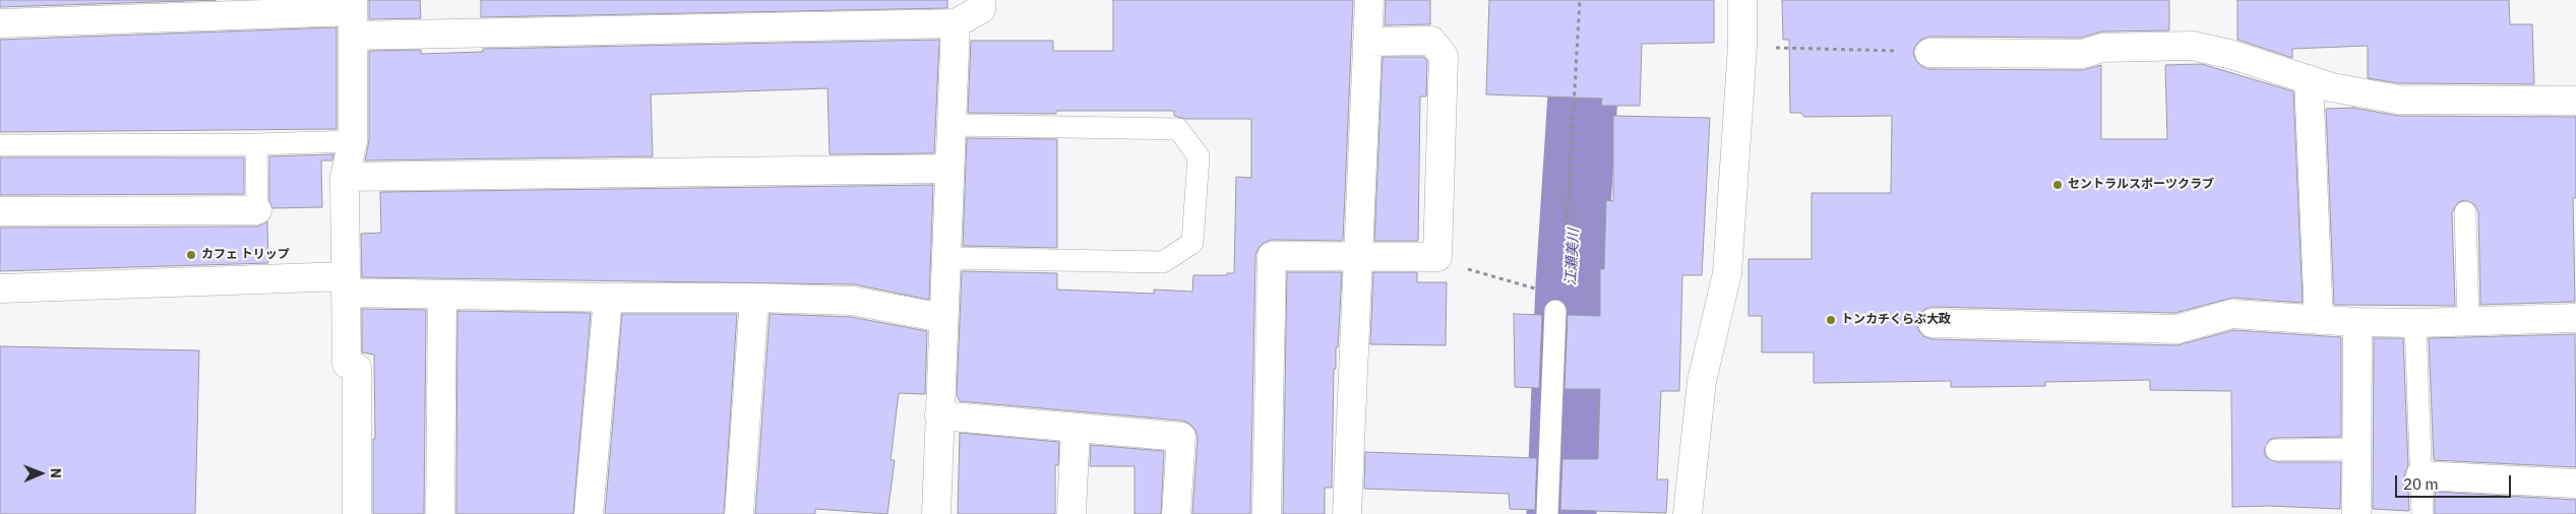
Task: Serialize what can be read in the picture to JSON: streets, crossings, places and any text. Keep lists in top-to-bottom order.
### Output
{
  "water": ["江瀬美川"],
  "places": ["セントラルスポーツクラブ", "カフェ トリップ", "トンカチくらぶ大政"],
  "scale_bar": "20 m",
  "north": "right"
}
